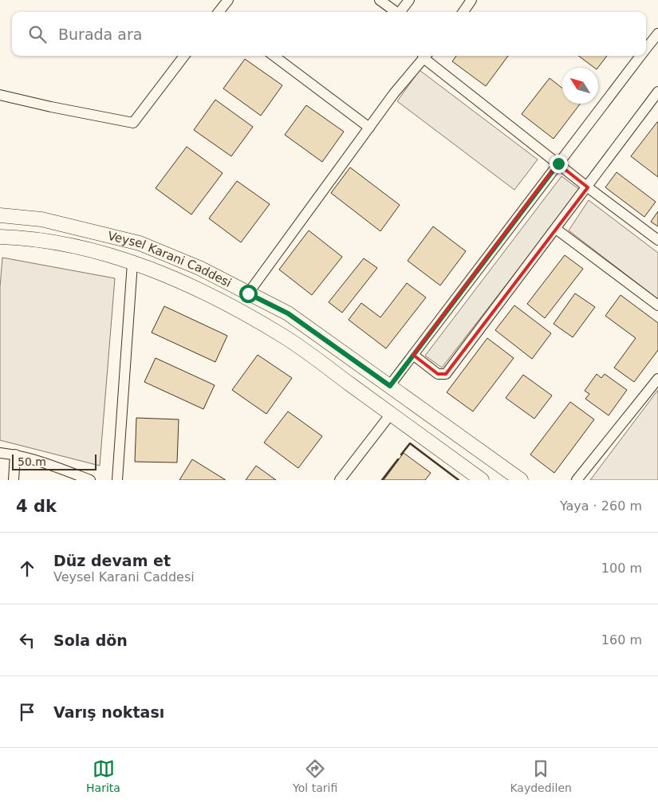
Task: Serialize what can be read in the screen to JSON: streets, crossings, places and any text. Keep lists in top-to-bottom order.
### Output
{
  "streets": {
    "main road": ["Veysel Karani Caddesi"]
  },
  "scale_bar": "50 m",
  "north": "top left",
  "page": {
    "search": "Burada ara",
    "scale": "50 m",
    "heading": ["4 dk", "Yaya · 260 m"],
    "list": [
      ["Düz devam et", "Veysel Karani Caddesi", "100 m"],
      ["Sola dön", "160 m"],
      "Varış noktası"
    ],
    "nav": ["Harita", "Yol tarifi", "Kaydedilen"]
  }
}
